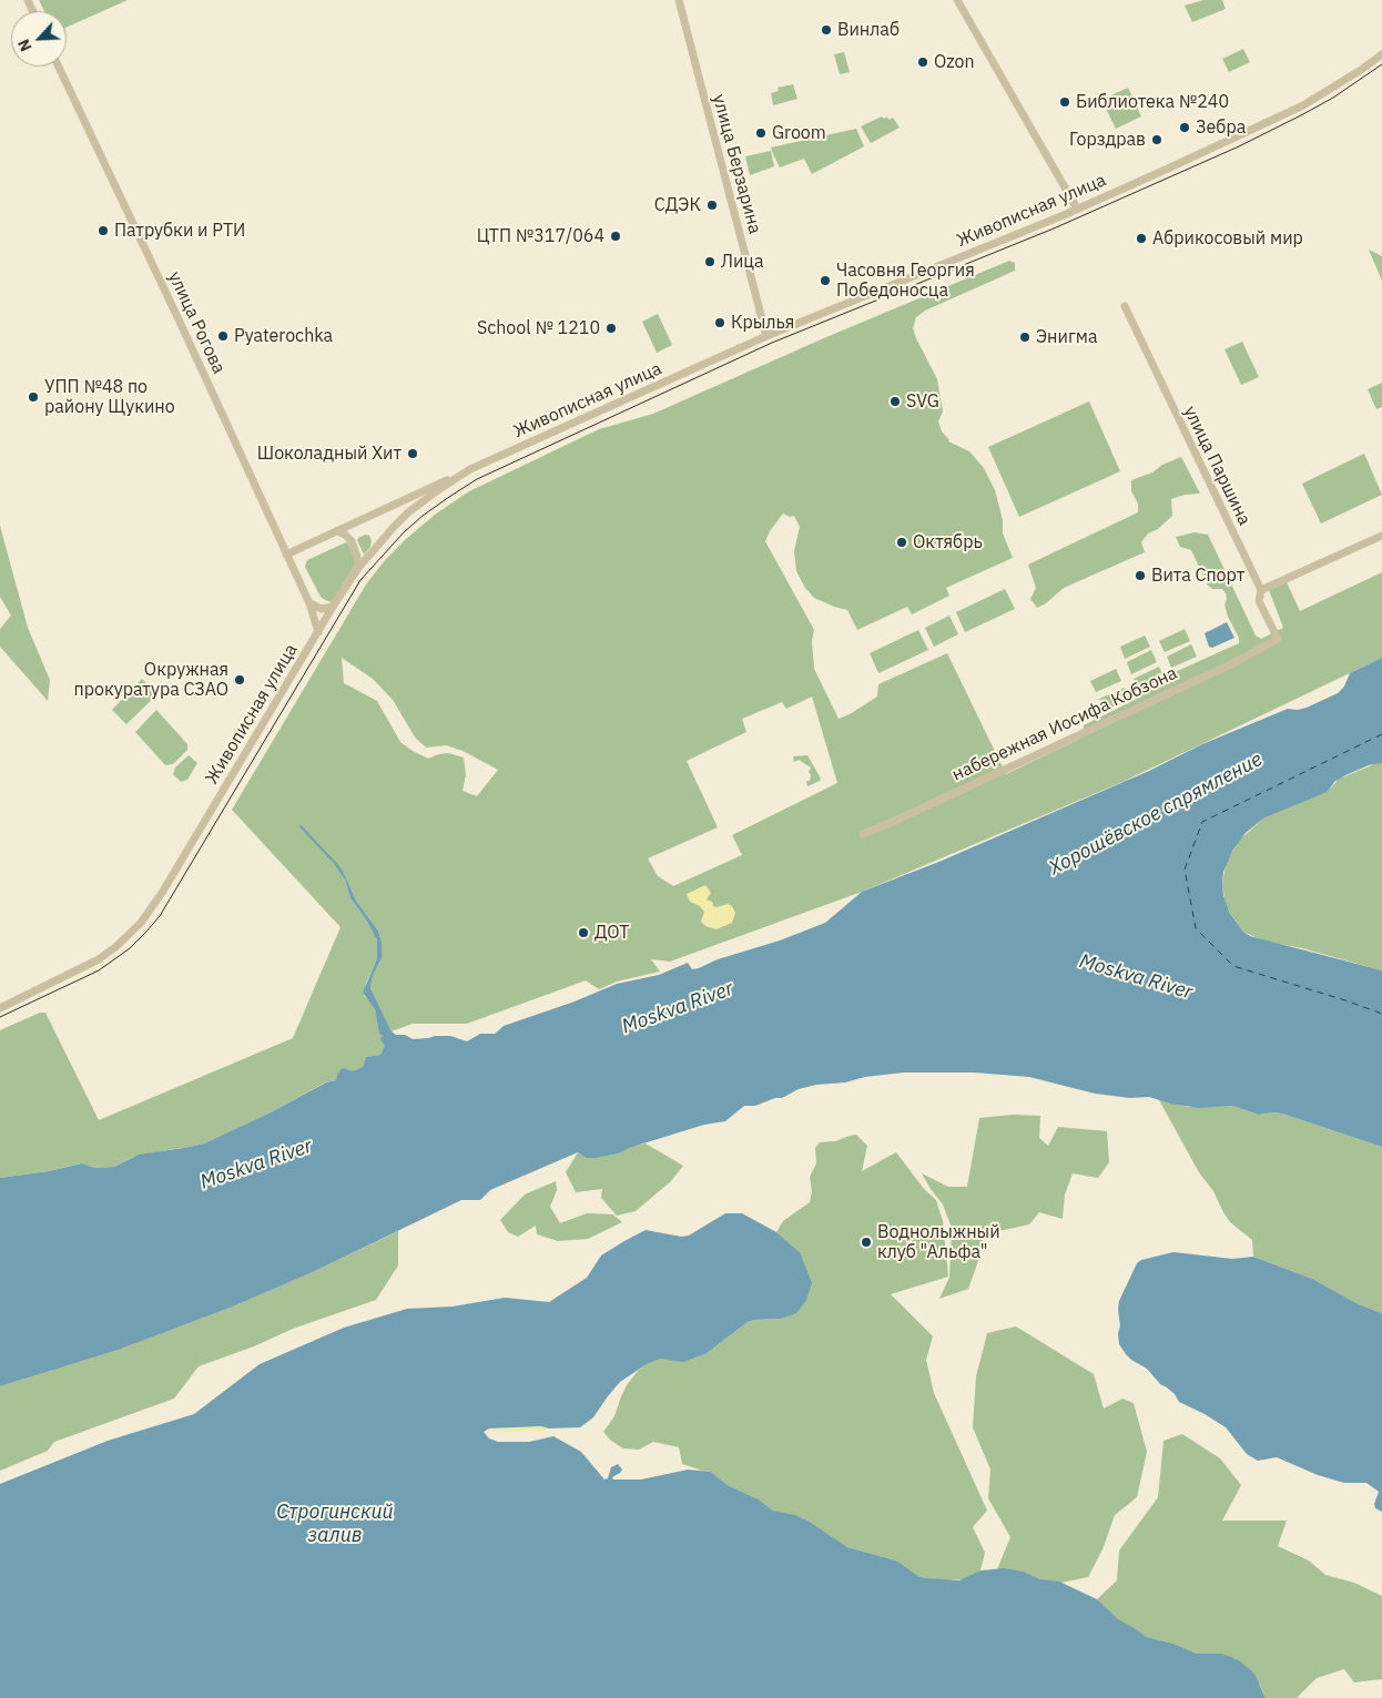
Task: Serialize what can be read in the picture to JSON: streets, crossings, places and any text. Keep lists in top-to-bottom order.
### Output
{
  "streets": {
    "street": [
      "улица Берзарина",
      "Живописная улица",
      "улица Рогова",
      "улица Паршина",
      "набережная Иосифа Кобзона"
    ]
  },
  "crossings": [
    ["улица Берзарина", "Живописная улица"],
    ["Живописная улица", "улица Рогова"],
    ["улица Паршина", "набережная Иосифа Кобзона"]
  ],
  "water": ["Хорошёвское спрямление", "Moskva River", "Строгинский залив"],
  "places": [
    "Винлаб",
    "Ozon",
    "Библиотека №240",
    "Зебра",
    "Groom",
    "Горздрав",
    "СДЭК",
    "Патрубки и РТИ",
    "ЦТП №317/064",
    "Абрикосовый мир",
    "Лица",
    "Часовня Георгия Победоносца",
    "Крылья",
    "School № 1210",
    "Pyaterochka",
    "Энигма",
    "УПП №48 по району Щукино",
    "SVG",
    "Шоколадный Хит",
    "Октябрь",
    "Вита Спорт",
    "Окружная прокуратура СЗАО",
    "ДОТ",
    "Воднолыжный клуб \"Альфа\""
  ],
  "north": "bottom left"
}
